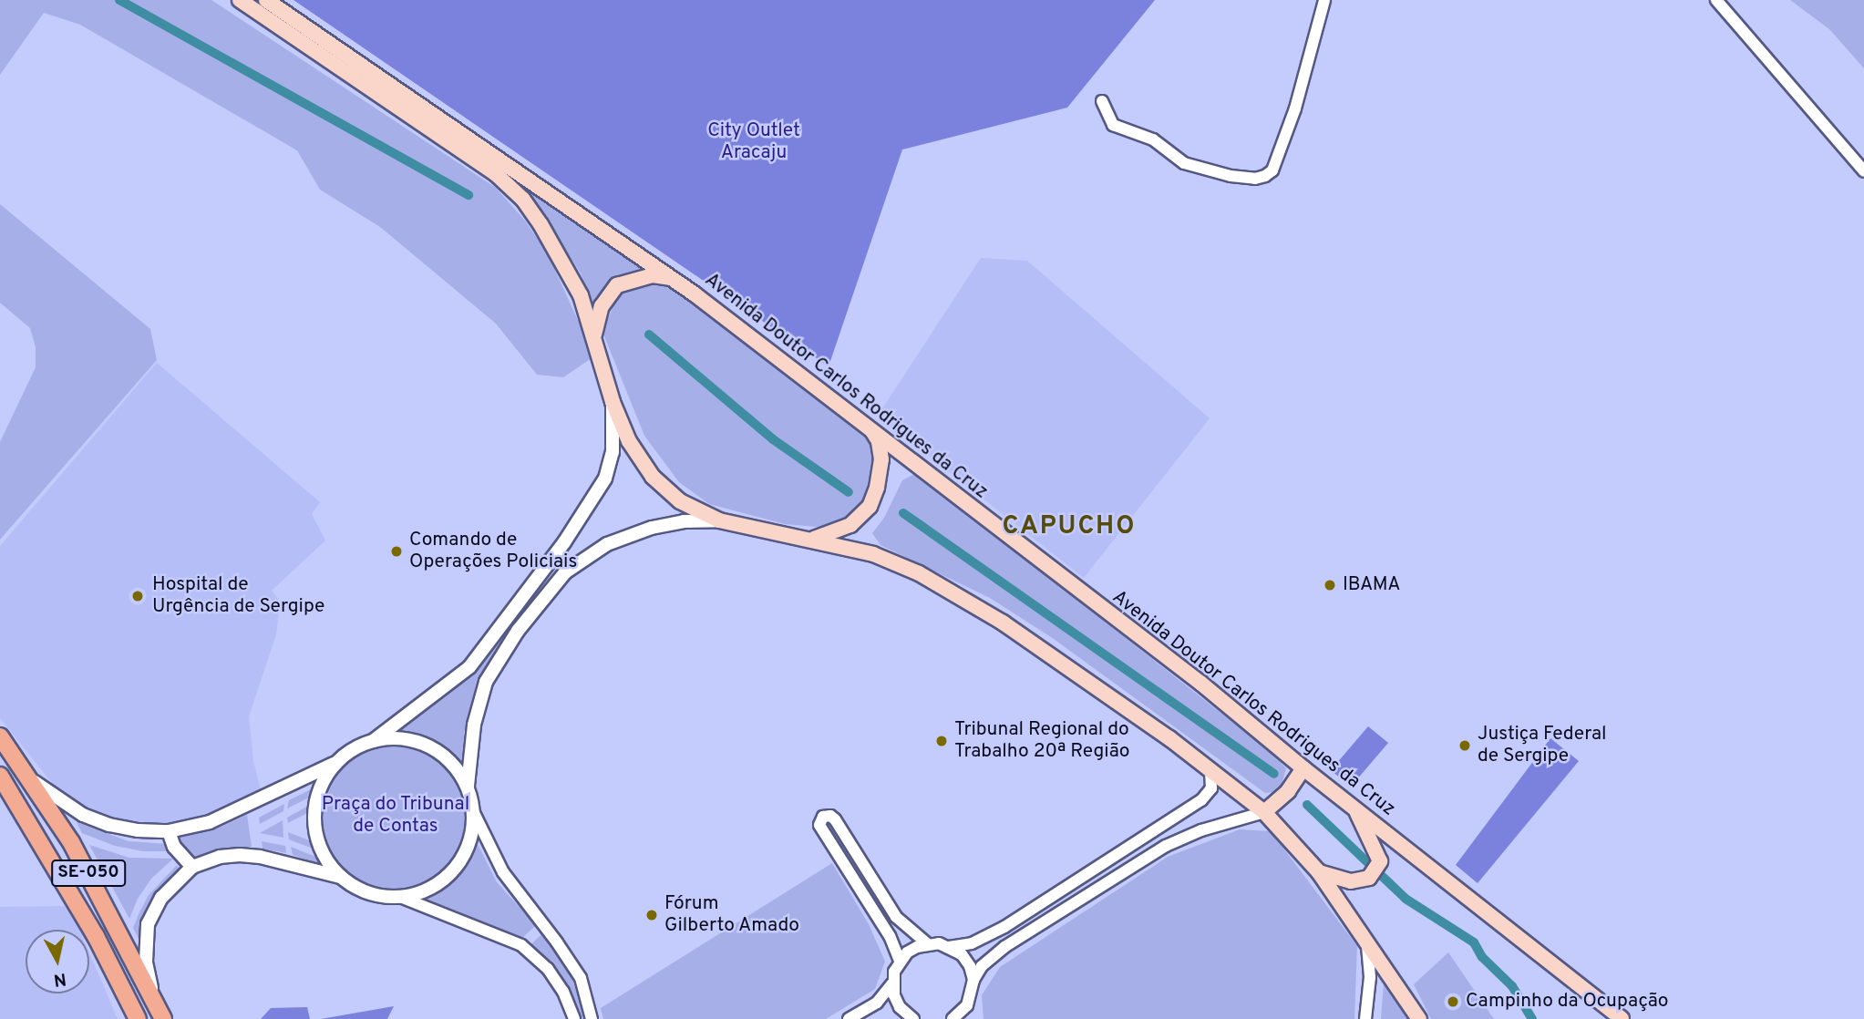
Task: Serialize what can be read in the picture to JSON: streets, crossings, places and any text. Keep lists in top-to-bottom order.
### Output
{
  "streets": {
    "main road": ["Avenida Doutor Carlos Rodrigues da Cruz", "SE-050"]
  },
  "districts": ["CAPUCHO"],
  "parks": ["City Outlet Aracaju", "Praça do Tribunal de Contas"],
  "places": [
    "Comando de Operações Policiais",
    "IBAMA",
    "Hospital de Urgência de Sergipe",
    "Tribunal Regional do Trabalho 20ª Região",
    "Justiça Federal de Sergipe",
    "Fórum Gilberto Amado",
    "Campinho da Ocupação"
  ],
  "north": "bottom"
}
